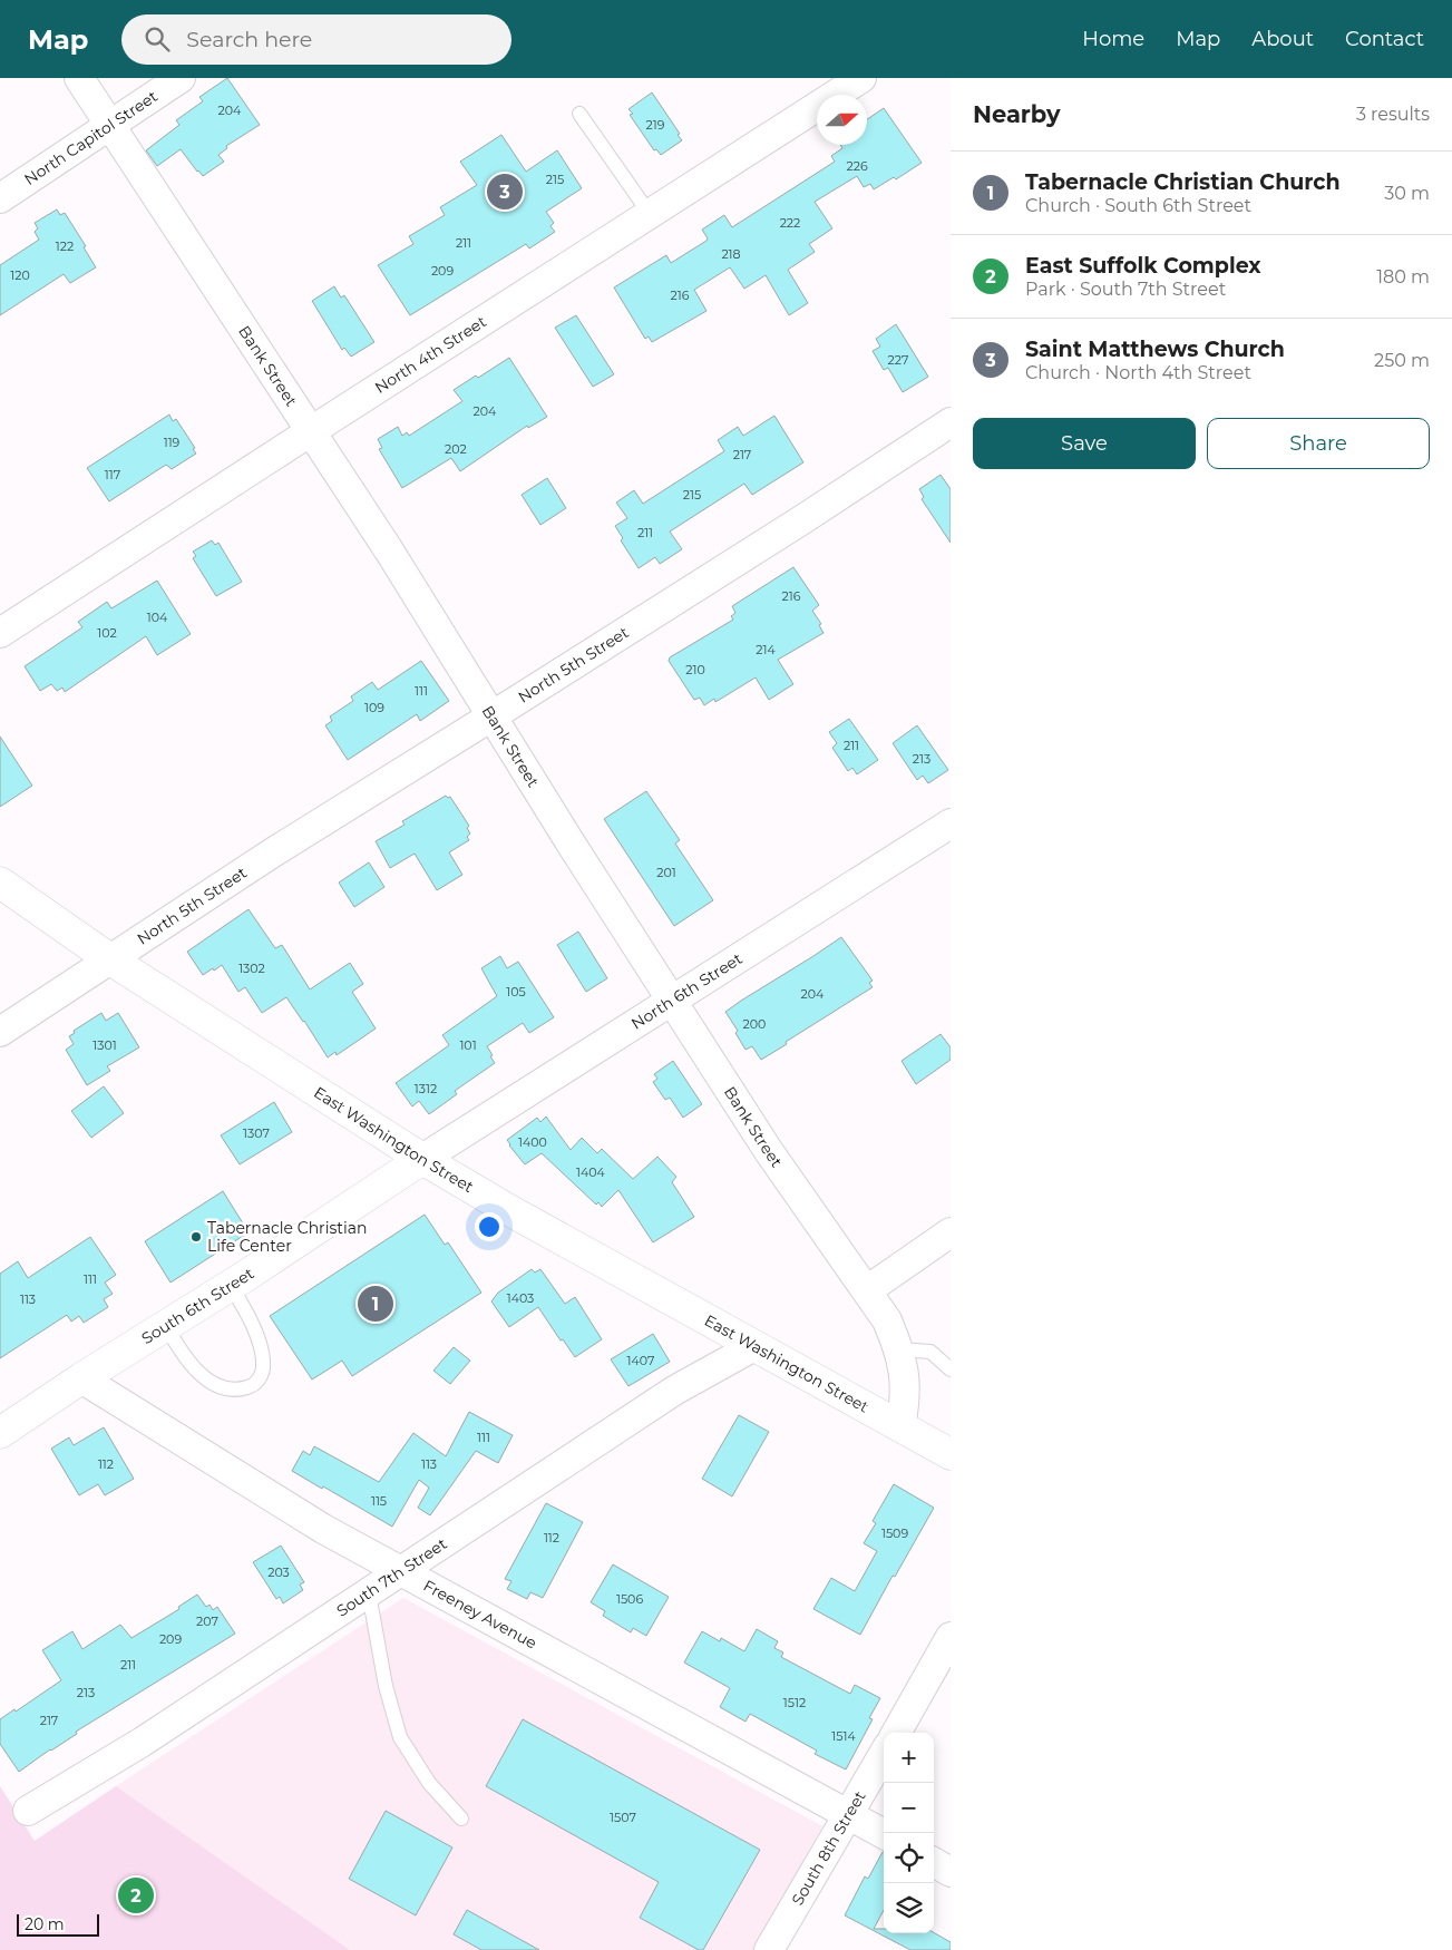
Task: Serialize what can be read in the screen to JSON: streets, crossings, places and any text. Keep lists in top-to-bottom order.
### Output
{
  "streets": {
    "main road": ["East Washington Street", "South 6th Street"],
    "street": [
      "North Capitol Street",
      "North 4th Street",
      "Bank Street",
      "North 5th Street",
      "North 6th Street",
      "South 7th Street",
      "Freeney Avenue",
      "South 8th Street"
    ]
  },
  "crossings": [
    ["North Capitol Street", "Bank Street"],
    ["North 4th Street", "Bank Street"],
    ["Bank Street", "North 5th Street"],
    ["Bank Street", "North 6th Street"],
    ["Bank Street", "East Washington Street"],
    ["North 5th Street", "East Washington Street"],
    ["North 6th Street", "East Washington Street"],
    ["North 6th Street", "South 6th Street"],
    ["East Washington Street", "South 6th Street"],
    ["East Washington Street", "South 7th Street"],
    ["South 6th Street", "Freeney Avenue"],
    ["South 7th Street", "Freeney Avenue"],
    ["Freeney Avenue", "South 8th Street"]
  ],
  "places": ["Tabernacle Christian Life Center"],
  "house_numbers": [
    "204",
    "219",
    "226",
    "215",
    "222",
    "211",
    "122",
    "218",
    "209",
    "120",
    "216",
    "227",
    "204",
    "119",
    "202",
    "217",
    "117",
    "215",
    "211",
    "216",
    "104",
    "102",
    "214",
    "210",
    "111",
    "109",
    "211",
    "213",
    "201",
    "1302",
    "105",
    "204",
    "200",
    "1301",
    "101",
    "1312",
    "1307",
    "1400",
    "1404",
    "111",
    "1403",
    "113",
    "1407",
    "111",
    "112",
    "113",
    "115",
    "1509",
    "112",
    "203",
    "1506",
    "207",
    "209",
    "211",
    "213",
    "1512",
    "217",
    "1514",
    "1507"
  ],
  "scale_bar": "20 m",
  "north": "right",
  "page": {
    "header": "Map",
    "search": "Search here",
    "nav": [
      "Home",
      "Map",
      "About",
      "Contact"
    ],
    "heading": ["Nearby", "3 results"],
    "list": [
      {
        "mark": "1",
        "name": "Tabernacle Christian Church",
        "note": "Church · South 6th Street",
        "value": "30 m"
      },
      {
        "mark": "2",
        "name": "East Suffolk Complex",
        "note": "Park · South 7th Street",
        "value": "180 m"
      },
      {
        "mark": "3",
        "name": "Saint Matthews Church",
        "note": "Church · North 4th Street",
        "value": "250 m"
      }
    ],
    "pins": ["3", "1", "2"],
    "buttons": ["Save", "Share"],
    "map_buttons": ["+", "−"],
    "scale": "20 m"
  }
}
